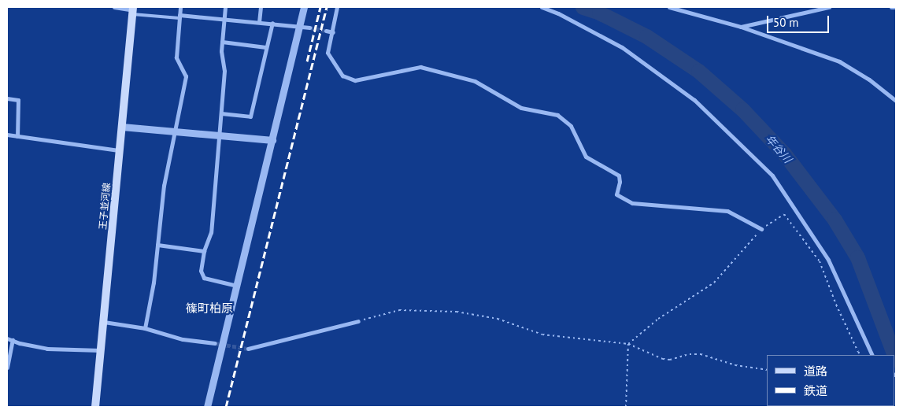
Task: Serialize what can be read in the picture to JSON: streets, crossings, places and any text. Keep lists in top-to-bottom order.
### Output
{
  "streets": {
    "main road": ["王子並河線"]
  },
  "districts": ["篠町柏原"],
  "water": ["年谷川"],
  "legend": ["道路", "鉄道"],
  "scale_bar": "50 m"
}
